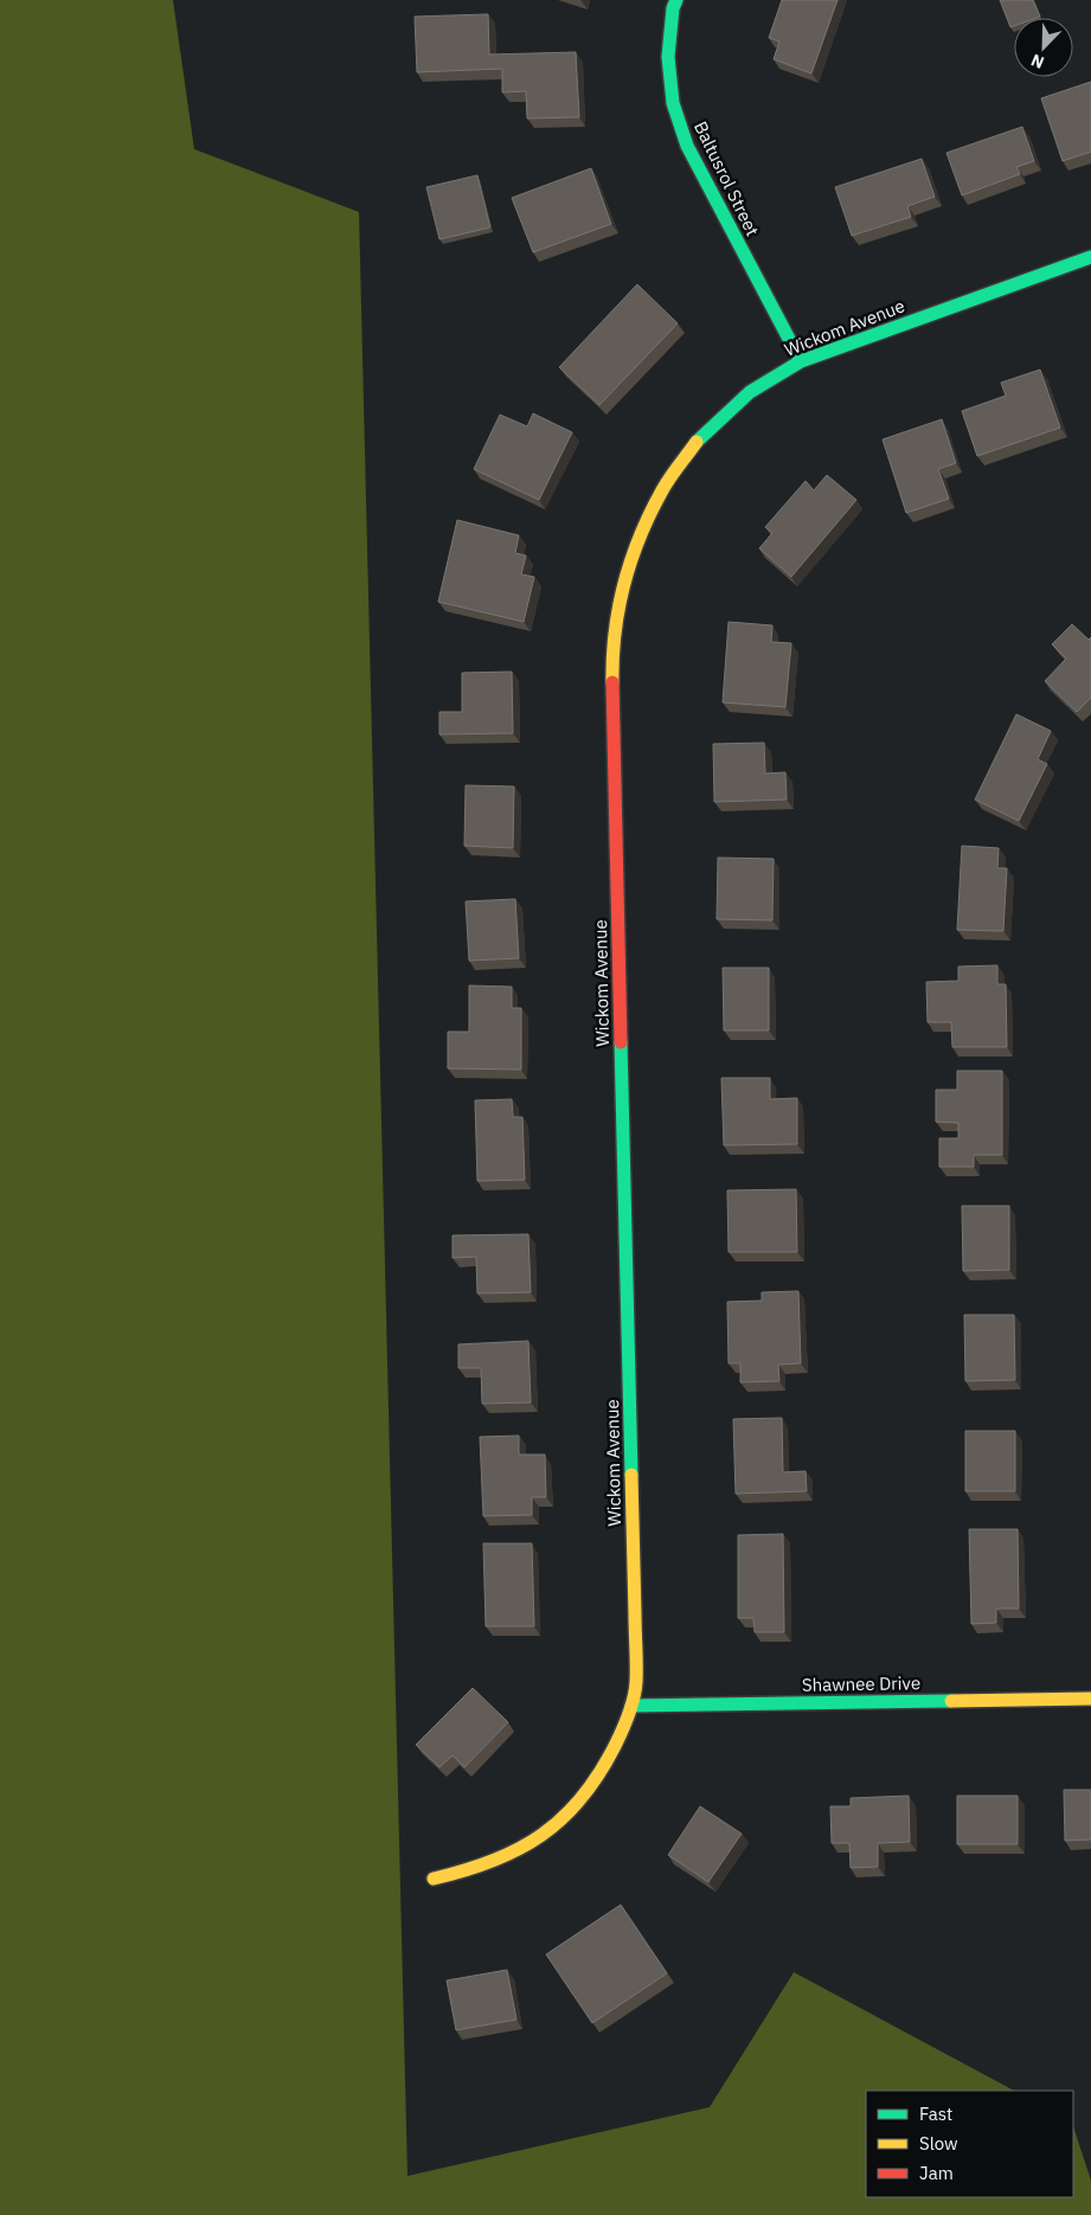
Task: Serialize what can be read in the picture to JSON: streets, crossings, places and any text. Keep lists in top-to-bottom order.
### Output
{
  "streets": {
    "street": ["Baltusrol Street", "Wickom Avenue", "Shawnee Drive"]
  },
  "crossings": [
    ["Baltusrol Street", "Wickom Avenue"],
    ["Wickom Avenue", "Shawnee Drive"]
  ],
  "legend": ["Fast", "Slow", "Jam"],
  "north": "bottom left"
}
